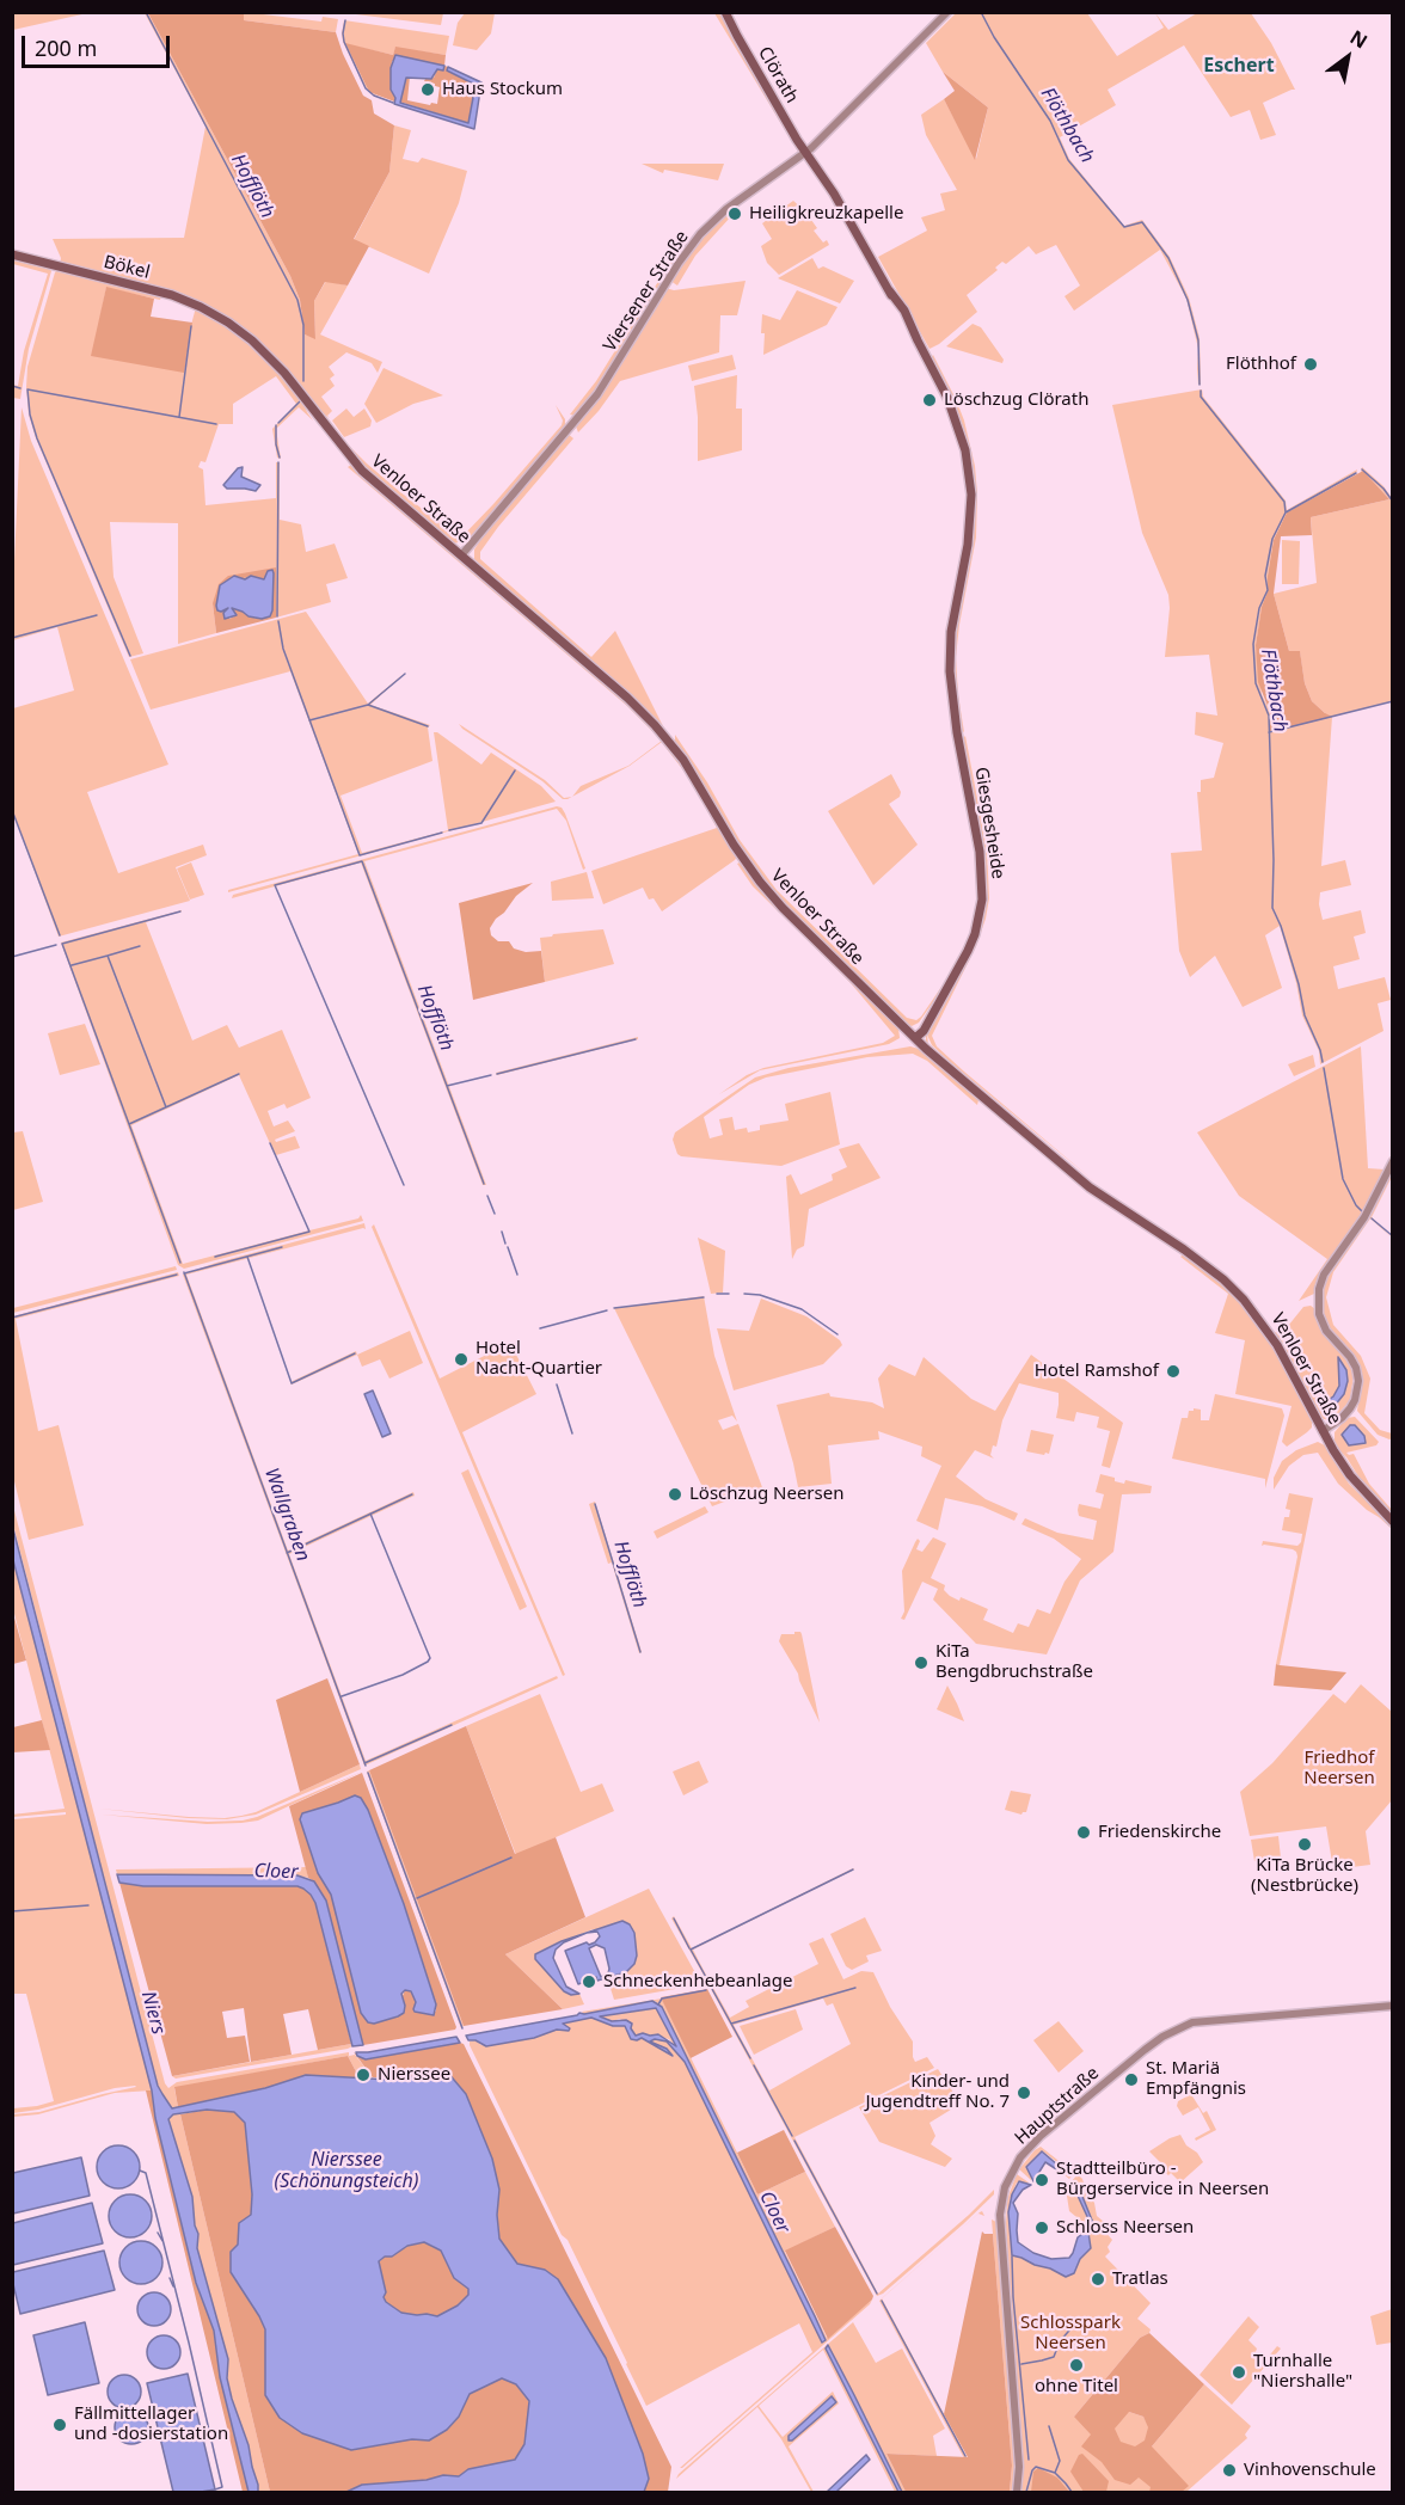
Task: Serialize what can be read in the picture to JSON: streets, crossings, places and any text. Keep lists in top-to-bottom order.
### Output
{
  "streets": {
    "main road": [
      "Clörath",
      "Bökel",
      "Venloer Straße",
      "Giesgesheide"
    ],
    "street": ["Viersener Straße", "Hauptstraße"]
  },
  "crossings": [
    ["Clörath", "Viersener Straße"],
    ["Clörath", "Giesgesheide"],
    ["Bökel", "Venloer Straße"],
    ["Viersener Straße", "Venloer Straße"],
    ["Venloer Straße", "Giesgesheide"]
  ],
  "districts": ["Eschert"],
  "water": [
    "Flöthbach",
    "Hofflöth",
    "Wallgraben",
    "Cloer",
    "Niers",
    "Nierssee (Schönungsteich)"
  ],
  "parks": ["Friedhof Neersen", "Schlosspark Neersen"],
  "places": [
    "Haus Stockum",
    "Heiligkreuzkapelle",
    "Flöthhof",
    "Löschzug Clörath",
    "Hotel Nacht-Quartier",
    "Hotel Ramshof",
    "Löschzug Neersen",
    "KiTa Bengdbruchstraße",
    "Friedenskirche",
    "KiTa Brücke (Nestbrücke)",
    "Schneckenhebeanlage",
    "Nierssee",
    "St. Mariä Empfängnis",
    "Kinder- und Jugendtreff No. 7",
    "Stadtteilbüro - Bürgerservice in Neersen",
    "Schloss Neersen",
    "Tratlas",
    "ohne Titel",
    "Turnhalle \"Niershalle\"",
    "Fällmittellager und -dosierstation",
    "Vinhovenschule"
  ],
  "scale_bar": "200 m",
  "north": "top right"
}
